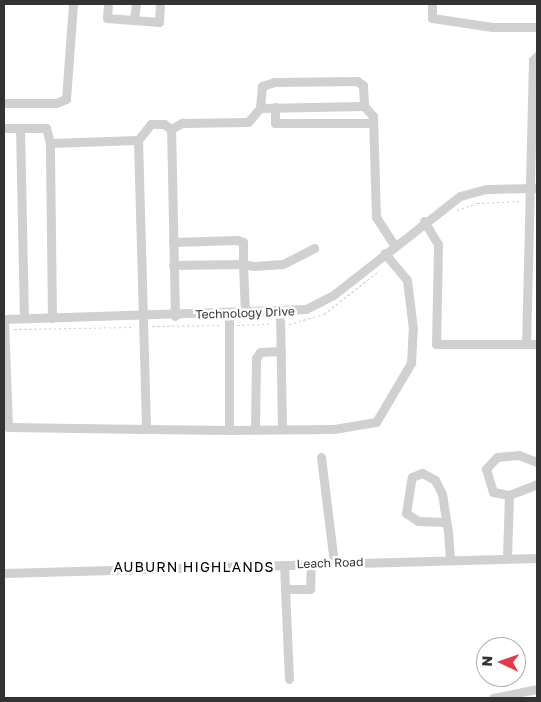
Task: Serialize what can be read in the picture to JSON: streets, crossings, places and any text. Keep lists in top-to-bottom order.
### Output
{
  "streets": {
    "street": ["Technology Drive", "Leach Road"]
  },
  "districts": ["AUBURN HIGHLANDS"],
  "north": "left"
}
